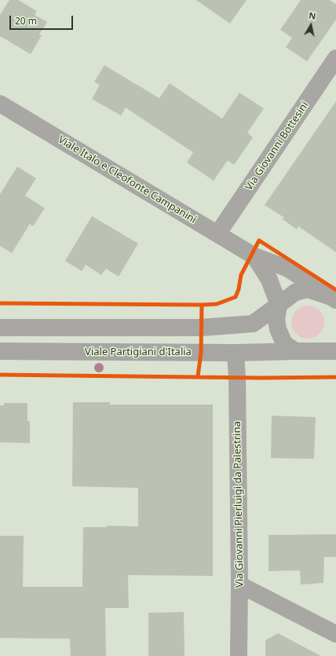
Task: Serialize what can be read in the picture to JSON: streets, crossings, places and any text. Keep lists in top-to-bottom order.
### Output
{
  "streets": {
    "main road": ["Viale Partigiani d'Italia"],
    "street": ["Via Giovanni Bottesini", "Viale Italo e Cleofonte Campanini", "Via Giovanni Pierluigi da Palestrina"]
  },
  "crossings": [
    ["Via Giovanni Bottesini", "Viale Italo e Cleofonte Campanini"],
    ["Viale Partigiani d'Italia", "Via Giovanni Pierluigi da Palestrina"]
  ],
  "scale_bar": "20 m",
  "north": "top"
}
